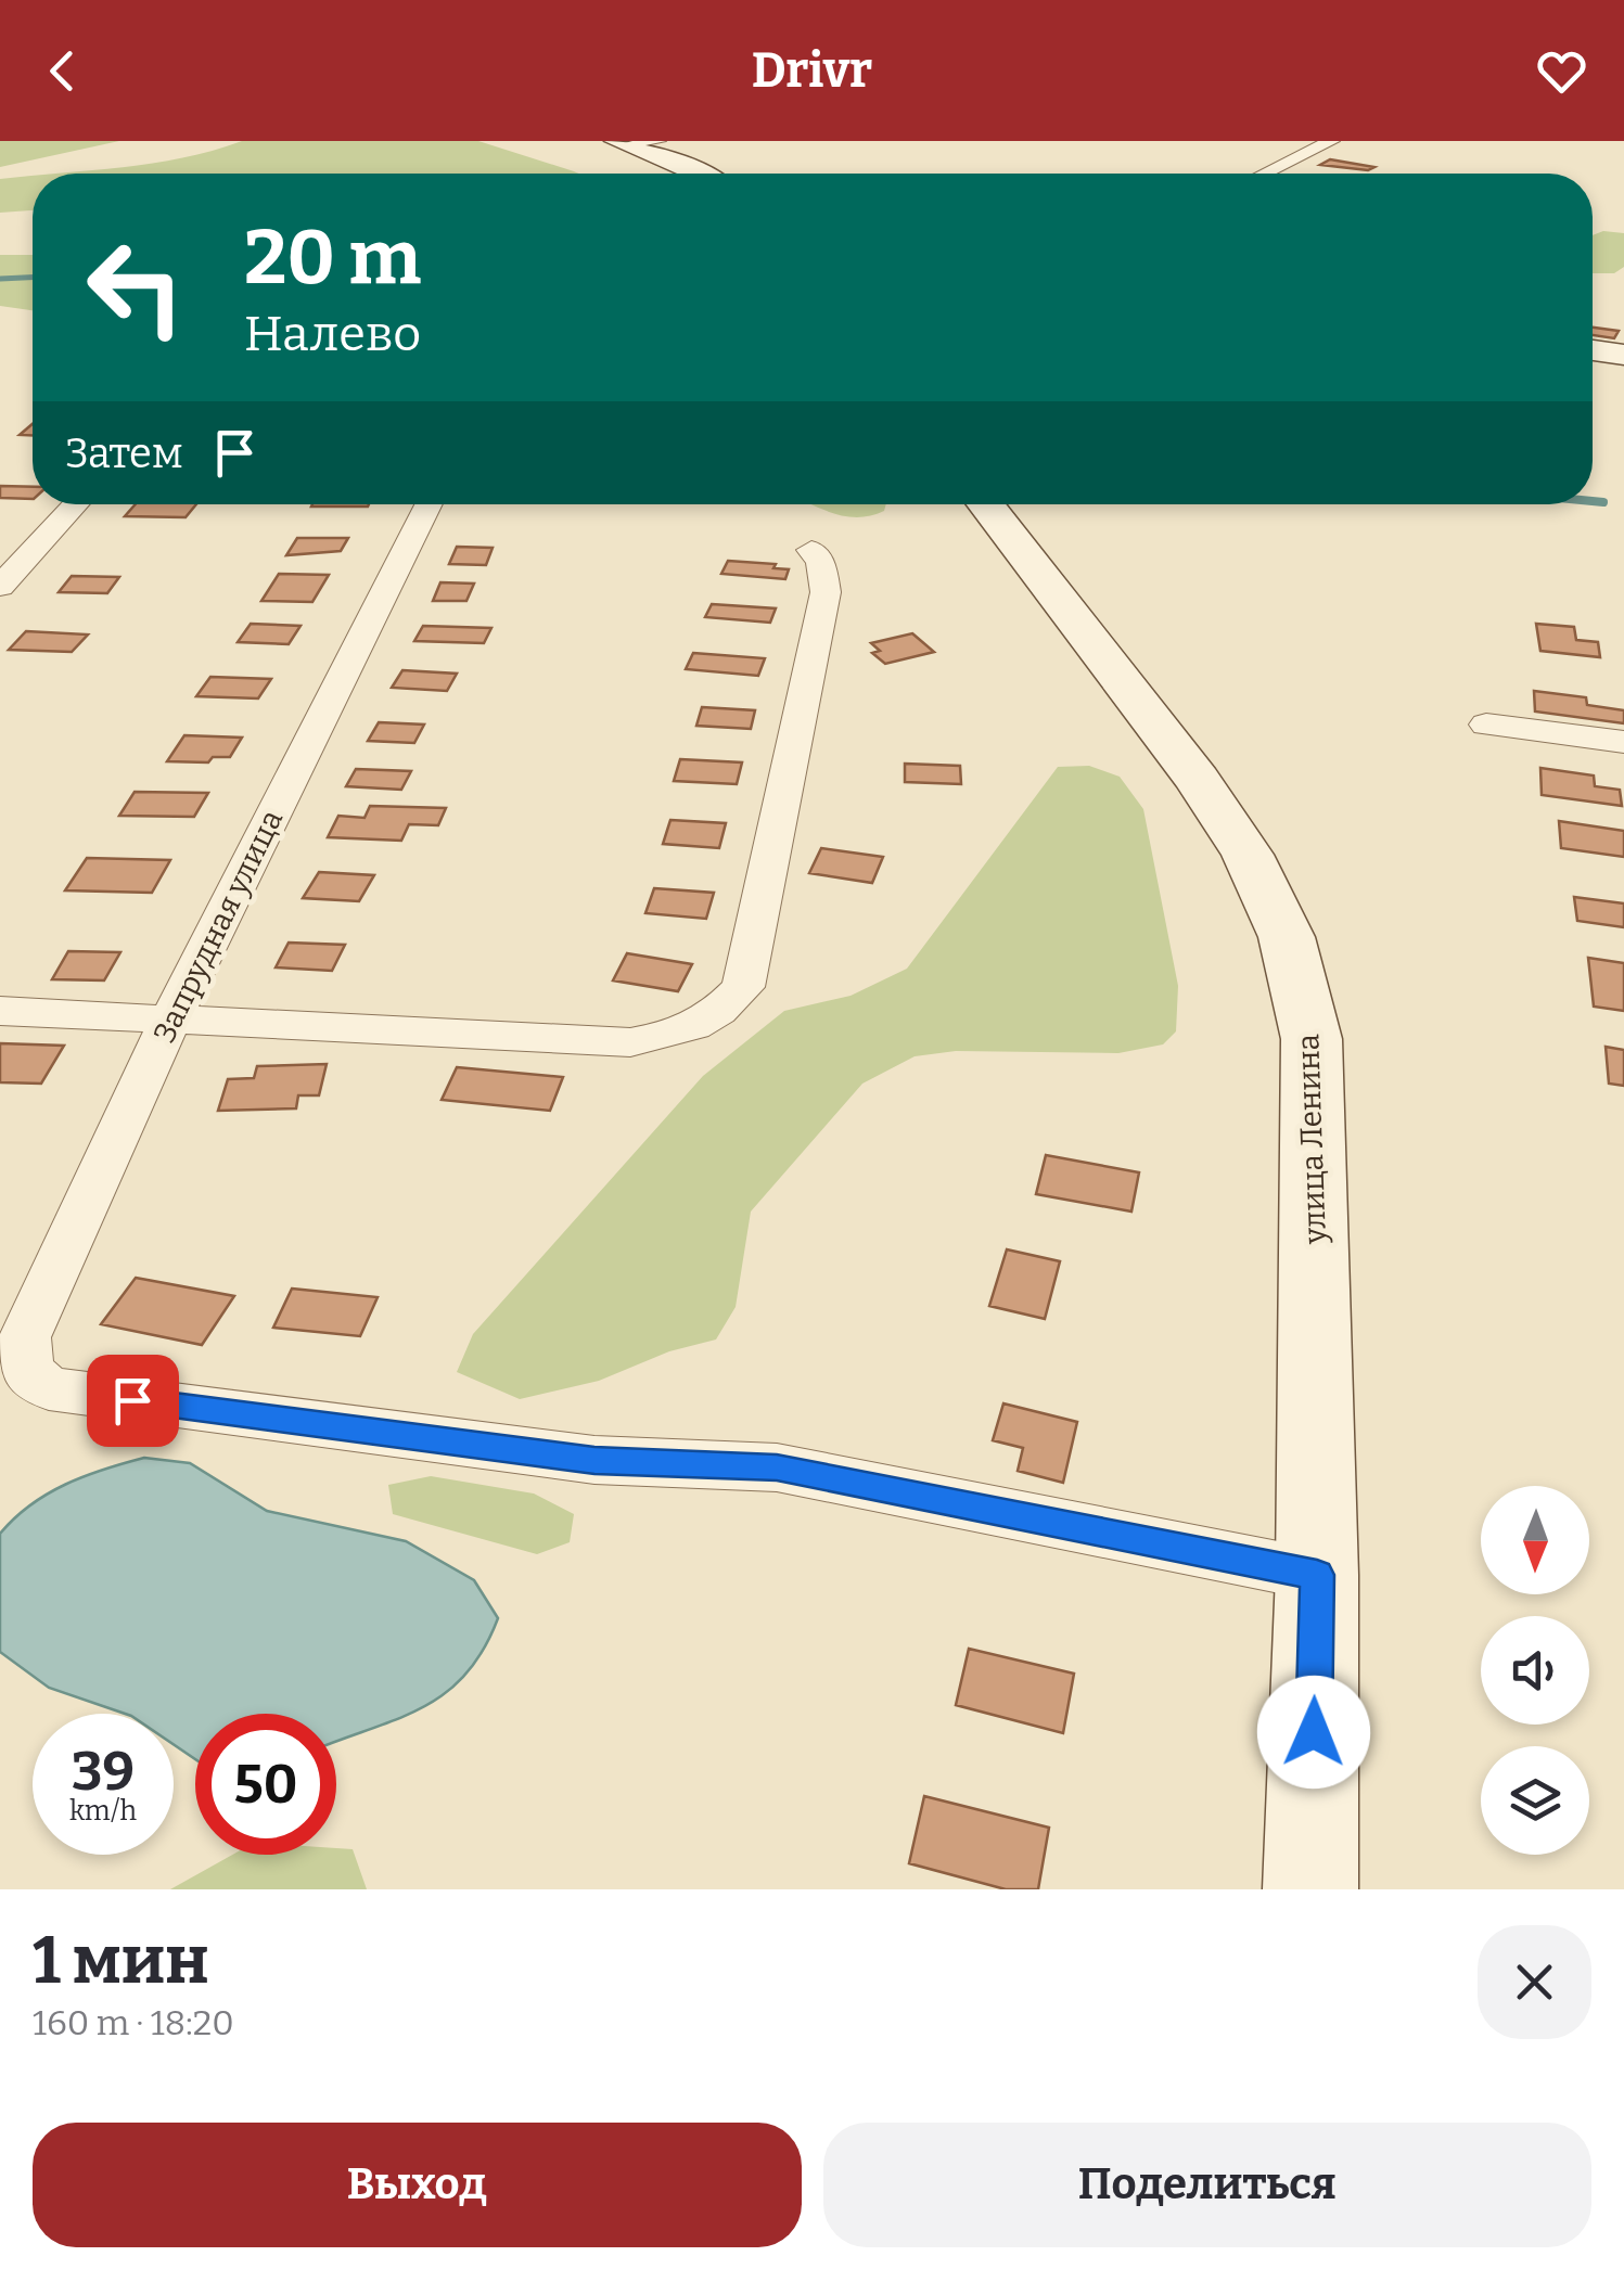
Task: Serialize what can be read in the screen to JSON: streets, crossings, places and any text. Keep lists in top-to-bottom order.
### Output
{
  "streets": {
    "main road": ["улица Ленина"],
    "street": ["Запрудная улица"]
  },
  "crossings": [
    ["Запрудная улица", "улица Ленина"]
  ],
  "north": "bottom",
  "page": {
    "header": "Drivr",
    "turn": ["20 m", "Налево"],
    "then": "Затем",
    "speed": "39 km/h",
    "limit": "50",
    "heading": ["1 мин", "160 m · 18:20"],
    "buttons": ["Выход", "Поделиться"]
  }
}
